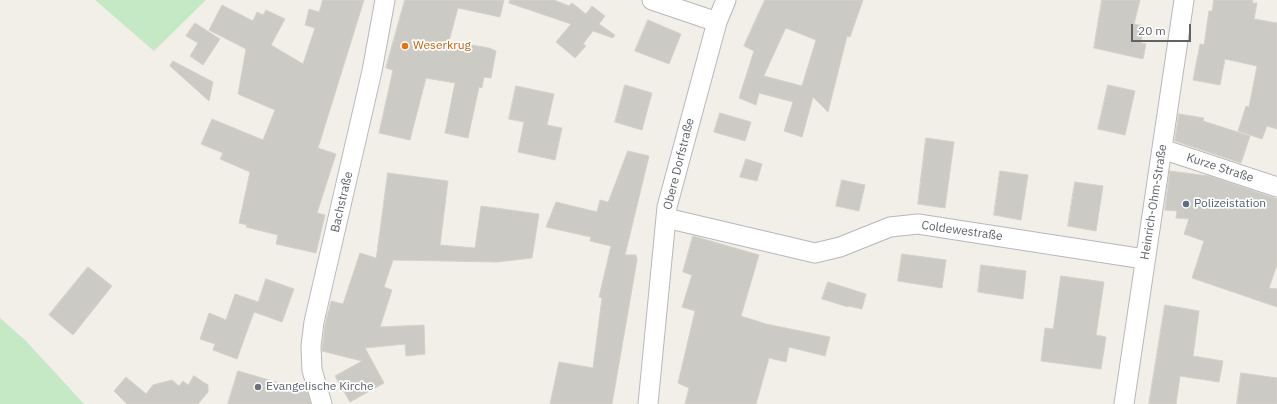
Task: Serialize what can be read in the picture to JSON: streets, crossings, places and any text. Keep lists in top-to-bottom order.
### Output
{
  "streets": {
    "street": [
      "Obere Dorfstraße",
      "Kurze Straße",
      "Bachstraße",
      "Heinrich-Ohm-Straße",
      "Coldewestraße"
    ]
  },
  "crossings": [
    ["Obere Dorfstraße", "Coldewestraße"],
    ["Kurze Straße", "Heinrich-Ohm-Straße"],
    ["Heinrich-Ohm-Straße", "Coldewestraße"]
  ],
  "places": ["Weserkrug", "Polizeistation", "Evangelische Kirche"],
  "scale_bar": "20 m"
}
